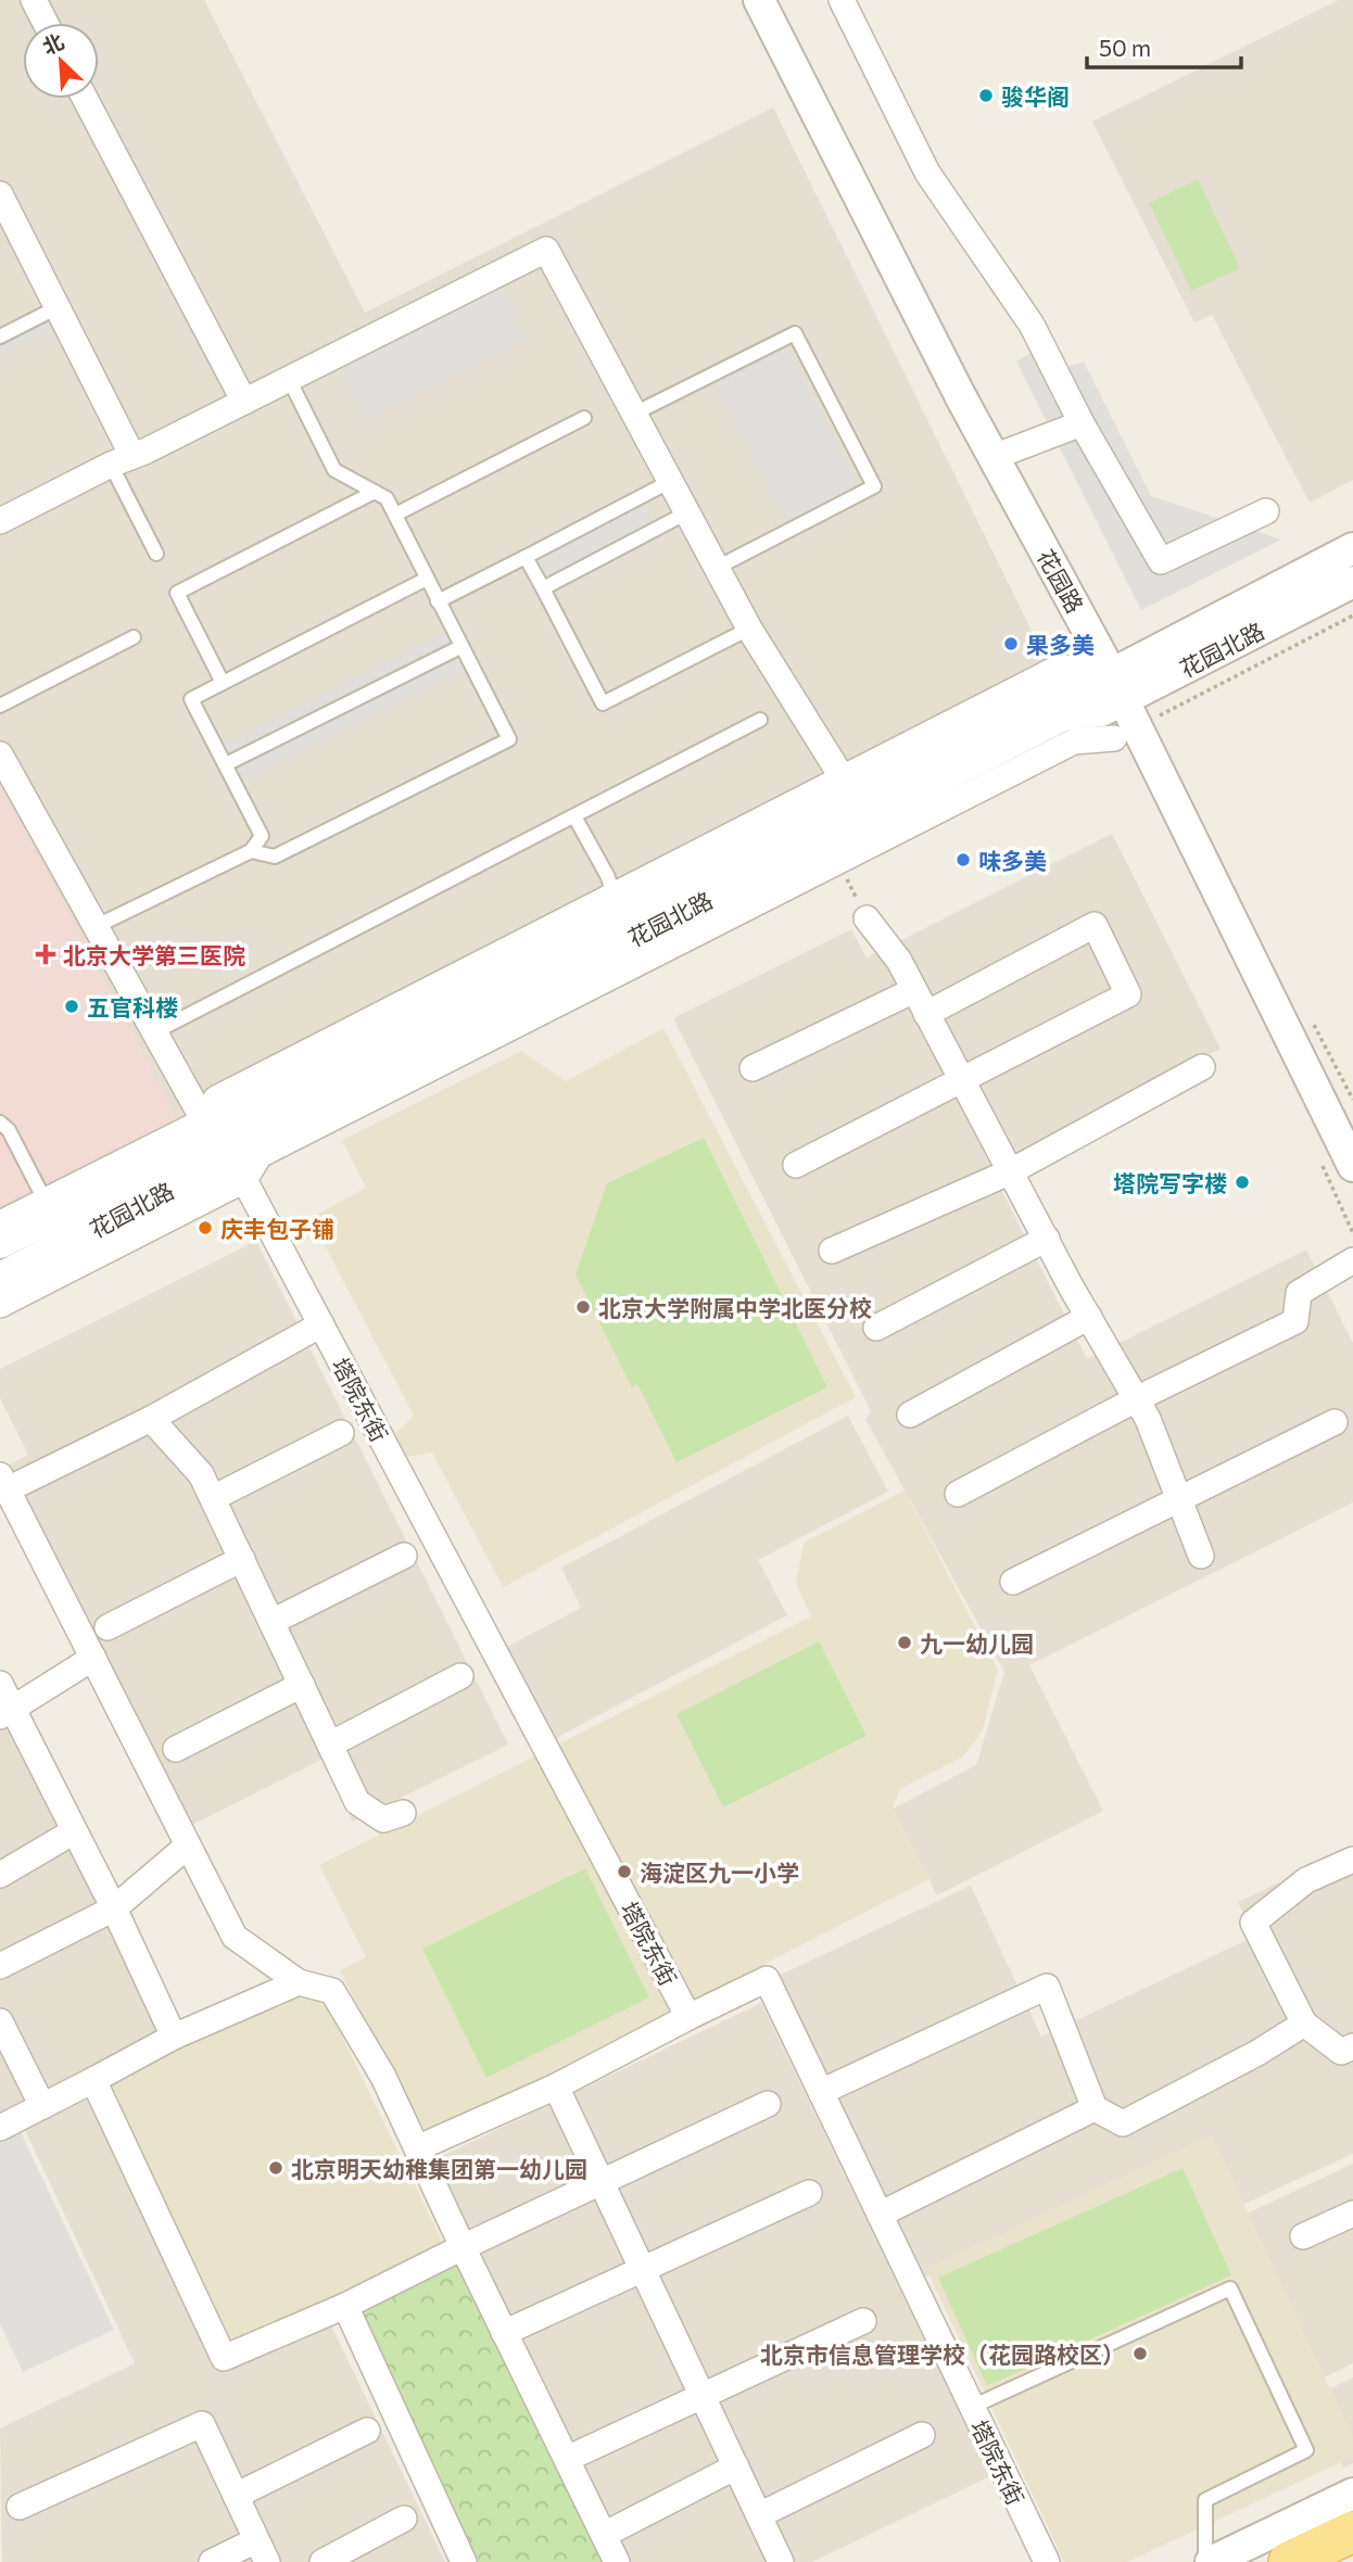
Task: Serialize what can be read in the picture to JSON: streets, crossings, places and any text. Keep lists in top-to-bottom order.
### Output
{
  "streets": {
    "street": ["花园路", "花园北路", "塔院东街"]
  },
  "crossings": [
    ["花园路", "花园北路"],
    ["花园北路", "塔院东街"]
  ],
  "places": {
    "other": [
      "骏华阁",
      "果多美",
      "味多美",
      "五官科楼",
      "塔院写字楼",
      "庆丰包子铺",
      "北京大学附属中学北医分校",
      "九一幼儿园",
      "海淀区九一小学",
      "北京明天幼稚集团第一幼儿园",
      "北京市信息管理学校（花园路校区）"
    ],
    "health": ["北京大学第三医院"]
  },
  "scale_bar": "50 m",
  "north": "top left"
}
